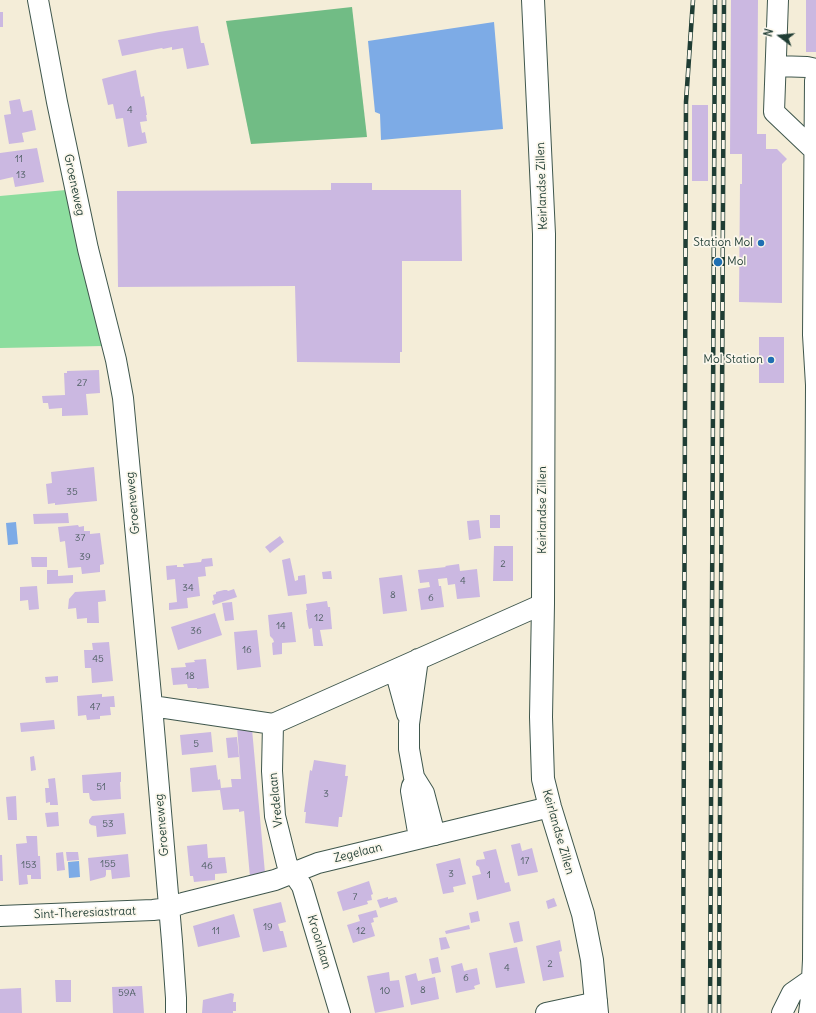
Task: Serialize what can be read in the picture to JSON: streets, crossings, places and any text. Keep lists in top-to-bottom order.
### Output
{
  "streets": {
    "main road": ["Keirlandse Zillen"],
    "street": [
      "Groeneweg",
      "Vredelaan",
      "Zegelaan",
      "Sint-Theresiastraat",
      "Kroonlaan"
    ]
  },
  "crossings": [
    ["Groeneweg", "Zegelaan"],
    ["Groeneweg", "Sint-Theresiastraat"],
    ["Keirlandse Zillen", "Zegelaan"],
    ["Vredelaan", "Zegelaan"],
    ["Vredelaan", "Kroonlaan"],
    ["Zegelaan", "Sint-Theresiastraat"],
    ["Zegelaan", "Kroonlaan"]
  ],
  "places": ["Station Mol", "Mol", "Mol Station"],
  "house_numbers": [
    "4",
    "11",
    "13",
    "27",
    "35",
    "37",
    "39",
    "2",
    "4",
    "34",
    "8",
    "6",
    "12",
    "14",
    "36",
    "16",
    "45",
    "18",
    "47",
    "5",
    "51",
    "3",
    "53",
    "17",
    "155",
    "153",
    "46",
    "3",
    "1",
    "7",
    "19",
    "11",
    "12",
    "2",
    "4",
    "6",
    "8",
    "10",
    "59A"
  ],
  "north": "left"
}
